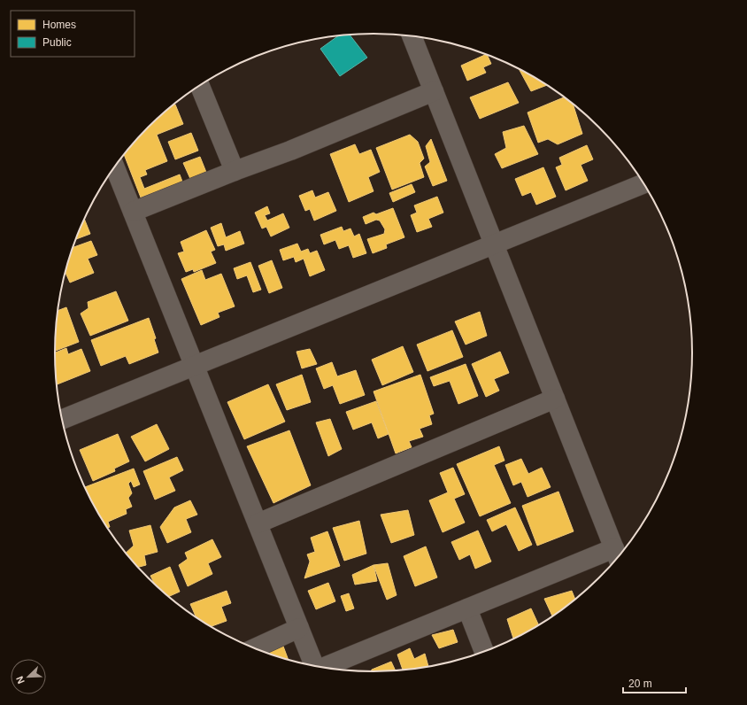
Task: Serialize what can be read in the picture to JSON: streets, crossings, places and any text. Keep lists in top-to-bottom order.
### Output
{
  "legend": ["Homes", "Public"],
  "scale_bar": "20 m",
  "north": "bottom left"
}
